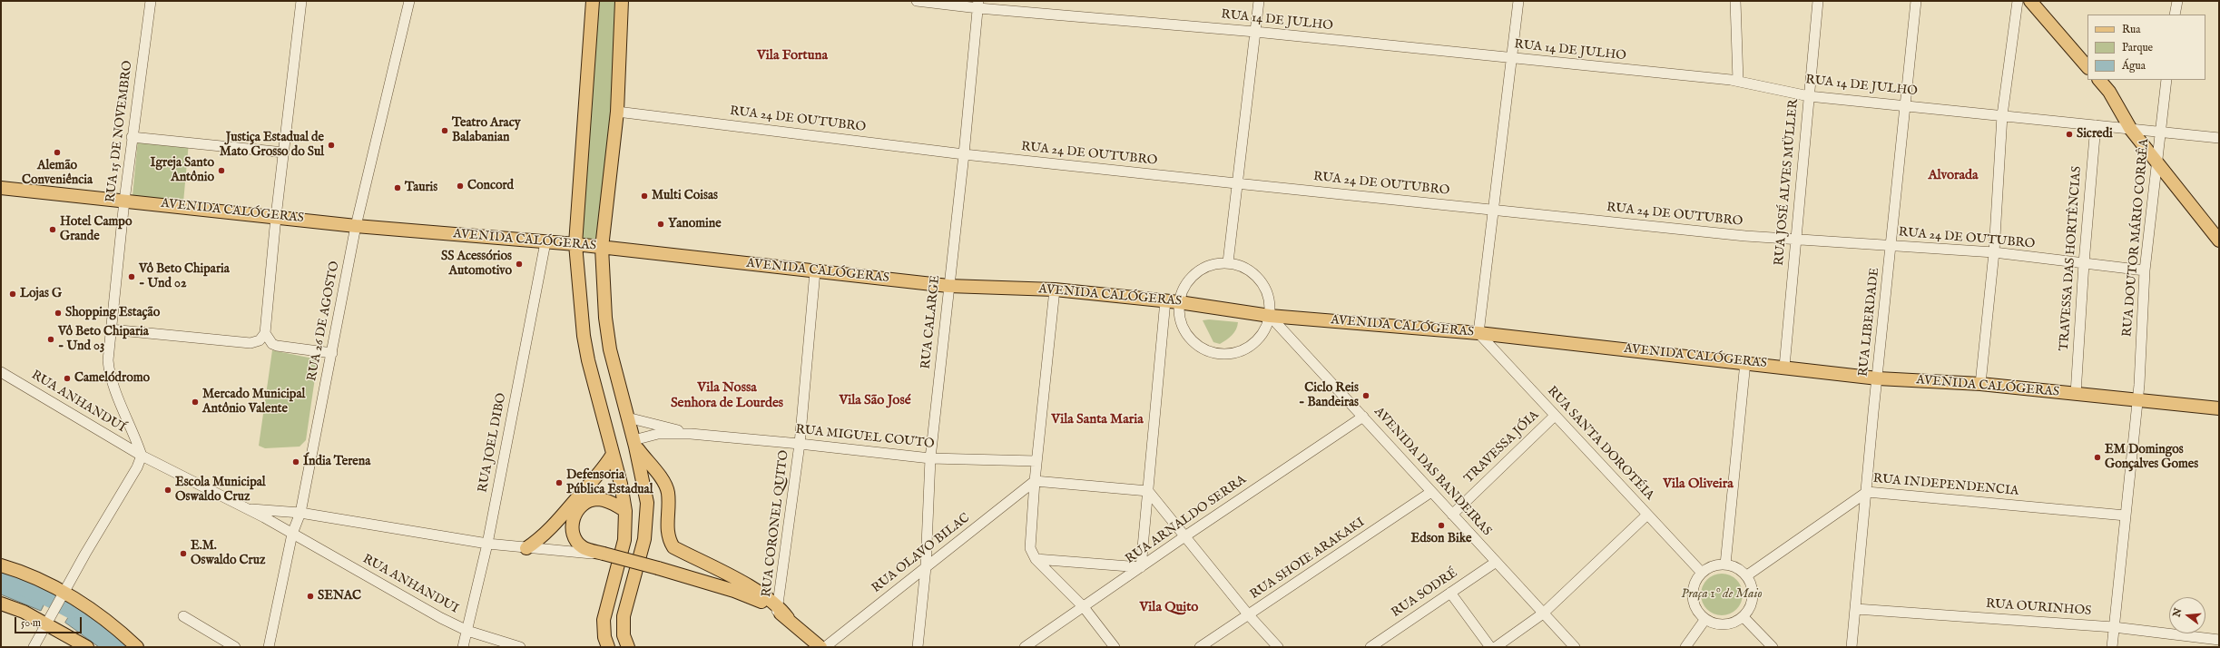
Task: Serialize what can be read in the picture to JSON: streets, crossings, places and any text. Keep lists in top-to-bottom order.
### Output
{
  "streets": {
    "main road": ["AVENIDA CALÓGERAS"],
    "street": [
      "RUA 14 DE JULHO",
      "RUA 24 DE OUTUBRO",
      "RUA 15 DE NOVEMBRO",
      "RUA JOSÉ ALVES MÜLLER",
      "RUA DOUTOR MÁRIO CORRÊA",
      "TRAVESSA DAS HORTÊNCIAS",
      "RUA 26 DE AGOSTO",
      "RUA CALARGE",
      "RUA LIBERDADE",
      "RUA ANHANDUÍ",
      "RUA MIGUEL COUTO",
      "RUA JOEL DIBO",
      "RUA SANTA DOROTÉIA",
      "TRAVESSA JÓIA",
      "AVENIDA DAS BANDEIRAS",
      "RUA INDEPENDENCIA",
      "RUA ARNALDO SERRA",
      "RUA CORONEL QUITO",
      "RUA OLAVO BILAC",
      "RUA SHOIE ARAKAKI",
      "RUA ANHANDUI",
      "RUA SODRÉ",
      "RUA OURINHOS"
    ]
  },
  "crossings": [
    ["RUA 14 DE JULHO", "RUA JOSÉ ALVES MÜLLER"],
    ["RUA 14 DE JULHO", "RUA DOUTOR MÁRIO CORRÊA"],
    ["RUA 14 DE JULHO", "TRAVESSA DAS HORTÊNCIAS"],
    ["RUA 14 DE JULHO", "RUA CALARGE"],
    ["RUA 14 DE JULHO", "RUA LIBERDADE"],
    ["RUA 24 DE OUTUBRO", "RUA JOSÉ ALVES MÜLLER"],
    ["RUA 24 DE OUTUBRO", "RUA DOUTOR MÁRIO CORRÊA"],
    ["RUA 24 DE OUTUBRO", "TRAVESSA DAS HORTÊNCIAS"],
    ["RUA 24 DE OUTUBRO", "RUA CALARGE"],
    ["RUA 24 DE OUTUBRO", "RUA LIBERDADE"],
    ["RUA 15 DE NOVEMBRO", "AVENIDA CALÓGERAS"],
    ["RUA 15 DE NOVEMBRO", "RUA ANHANDUÍ"],
    ["RUA JOSÉ ALVES MÜLLER", "AVENIDA CALÓGERAS"],
    ["AVENIDA CALÓGERAS", "RUA DOUTOR MÁRIO CORRÊA"],
    ["AVENIDA CALÓGERAS", "TRAVESSA DAS HORTÊNCIAS"],
    ["AVENIDA CALÓGERAS", "RUA 26 DE AGOSTO"],
    ["AVENIDA CALÓGERAS", "RUA CALARGE"],
    ["AVENIDA CALÓGERAS", "RUA LIBERDADE"],
    ["AVENIDA CALÓGERAS", "RUA JOEL DIBO"],
    ["AVENIDA CALÓGERAS", "RUA SANTA DOROTÉIA"],
    ["AVENIDA CALÓGERAS", "AVENIDA DAS BANDEIRAS"],
    ["AVENIDA CALÓGERAS", "RUA CORONEL QUITO"],
    ["RUA DOUTOR MÁRIO CORRÊA", "RUA INDEPENDENCIA"],
    ["RUA DOUTOR MÁRIO CORRÊA", "RUA OURINHOS"],
    ["RUA 26 DE AGOSTO", "RUA ANHANDUI"],
    ["RUA CALARGE", "RUA MIGUEL COUTO"],
    ["RUA CALARGE", "RUA OLAVO BILAC"],
    ["RUA LIBERDADE", "RUA INDEPENDENCIA"],
    ["RUA LIBERDADE", "RUA OURINHOS"],
    ["RUA ANHANDUÍ", "RUA ANHANDUI"],
    ["RUA MIGUEL COUTO", "RUA CORONEL QUITO"],
    ["RUA JOEL DIBO", "RUA ANHANDUI"],
    ["RUA SANTA DOROTÉIA", "TRAVESSA JÓIA"],
    ["RUA SANTA DOROTÉIA", "RUA INDEPENDENCIA"],
    ["TRAVESSA JÓIA", "AVENIDA DAS BANDEIRAS"],
    ["AVENIDA DAS BANDEIRAS", "RUA ARNALDO SERRA"],
    ["AVENIDA DAS BANDEIRAS", "RUA SHOIE ARAKAKI"],
    ["AVENIDA DAS BANDEIRAS", "RUA SODRÉ"]
  ],
  "districts": [
    "Vila Fortuna",
    "Alvorada",
    "Vila Nossa Senhora de Lourdes",
    "Vila São José",
    "Vila Santa Maria",
    "Vila Oliveira",
    "Vila Quito"
  ],
  "parks": ["Praça 1º de Maio"],
  "places": [
    "Teatro Aracy Balabanian",
    "Sicredi",
    "Justiça Estadual de Mato Grosso do Sul",
    "Alemão Conveniência",
    "Igreja Santo Antônio",
    "Concord",
    "Tauris",
    "Multi Coisas",
    "Yanomine",
    "Hotel Campo Grande",
    "SS Acessórios Automotivo",
    "Vô Beto Chiparia - Und 02",
    "Lojas G",
    "Shopping Estação",
    "Vô Beto Chiparia - Und 03",
    "Camelódromo",
    "Ciclo Reis - Bandeiras",
    "Mercado Municipal Antônio Valente",
    "EM Domingos Gonçalves Gomes",
    "Índia Terena",
    "Defensoria Pública Estadual",
    "Escola Municipal Oswaldo Cruz",
    "Edson Bike",
    "E.M. Oswaldo Cruz",
    "SENAC"
  ],
  "legend": ["Rua", "Parque", "Água"],
  "scale_bar": "50 m",
  "north": "left"
}
